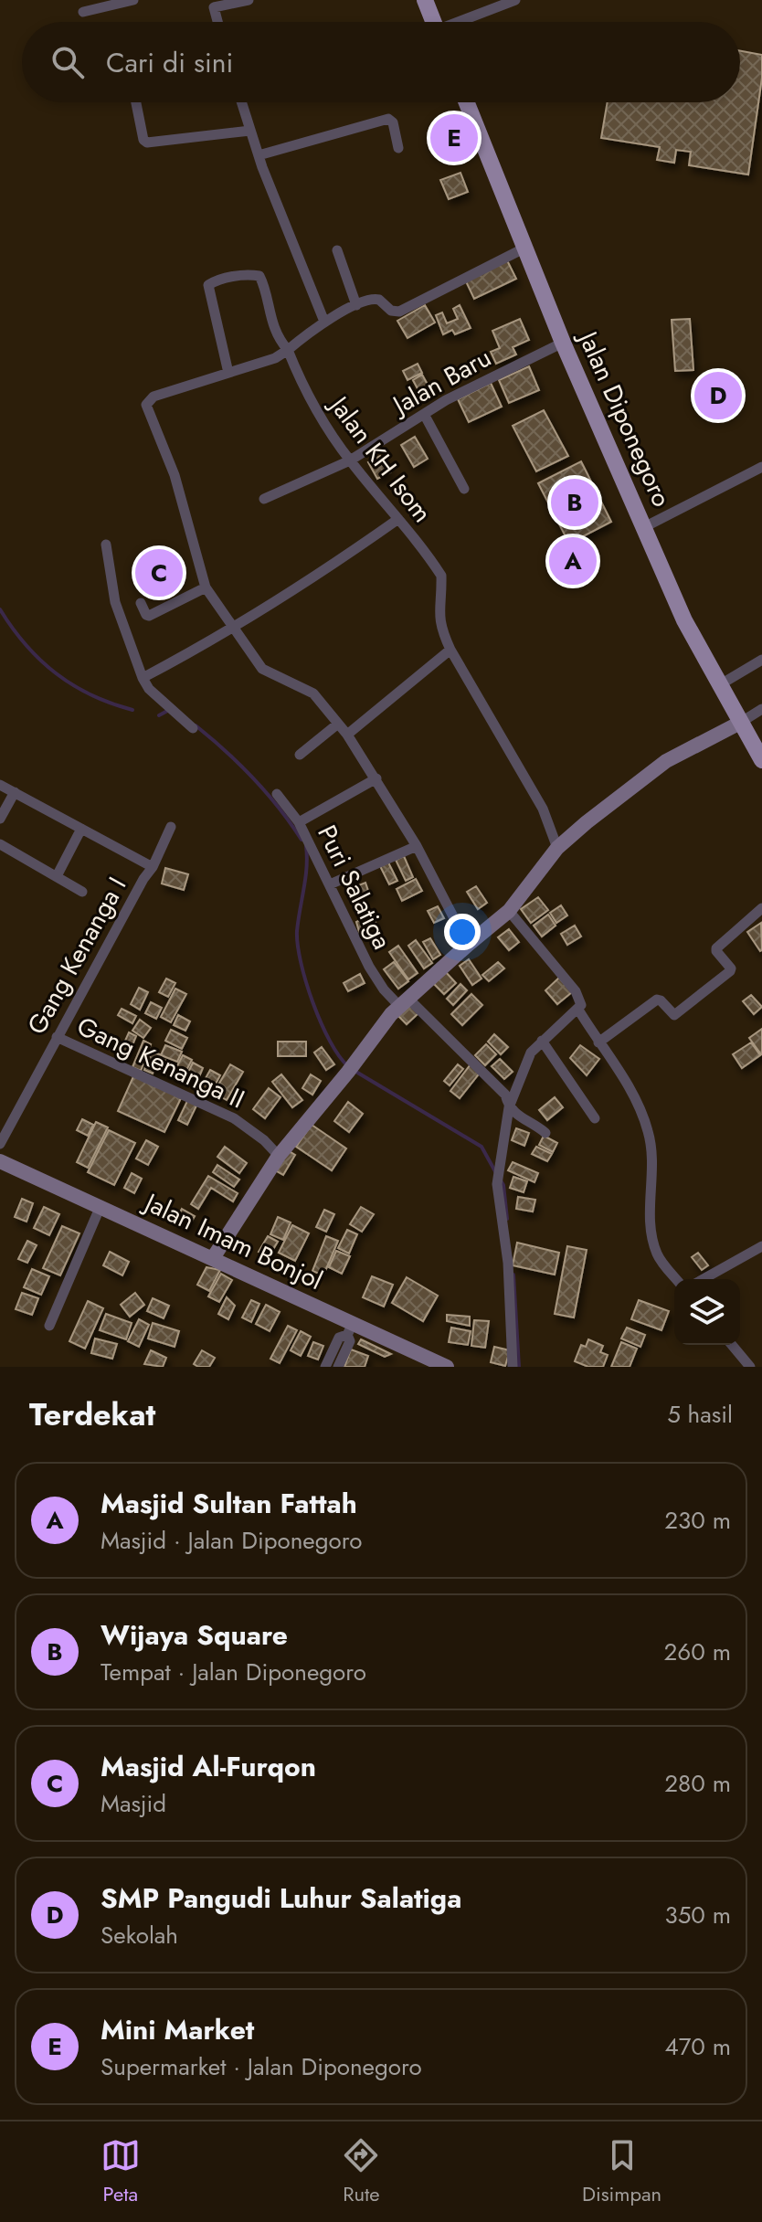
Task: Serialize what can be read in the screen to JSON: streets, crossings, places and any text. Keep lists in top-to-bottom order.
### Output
{
  "streets": {
    "main road": ["Jalan Diponegoro"],
    "street": [
      "Jalan Baru",
      "Jalan KH Isom",
      "Puri Salatiga",
      "Gang Kenanga I",
      "Gang Kenanga II",
      "Jalan Imam Bonjol"
    ]
  },
  "crossings": [
    ["Jalan Baru", "Jalan Diponegoro"],
    ["Jalan Baru", "Jalan KH Isom"],
    ["Gang Kenanga I", "Gang Kenanga II"]
  ],
  "page": {
    "search": "Cari di sini",
    "pins": [
      "E",
      "D",
      "B",
      "A",
      "C"
    ],
    "heading": ["Terdekat", "5 hasil"],
    "list": [
      {
        "mark": "A",
        "name": "Masjid Sultan Fattah",
        "note": "Masjid · Jalan Diponegoro",
        "value": "230 m"
      },
      {
        "mark": "B",
        "name": "Wijaya Square",
        "note": "Tempat · Jalan Diponegoro",
        "value": "260 m"
      },
      {
        "mark": "C",
        "name": "Masjid Al-Furqon",
        "note": "Masjid",
        "value": "280 m"
      },
      {
        "mark": "D",
        "name": "SMP Pangudi Luhur Salatiga",
        "note": "Sekolah",
        "value": "350 m"
      },
      {
        "mark": "E",
        "name": "Mini Market",
        "note": "Supermarket · Jalan Diponegoro",
        "value": "470 m"
      }
    ],
    "nav": ["Peta", "Rute", "Disimpan"]
  }
}
